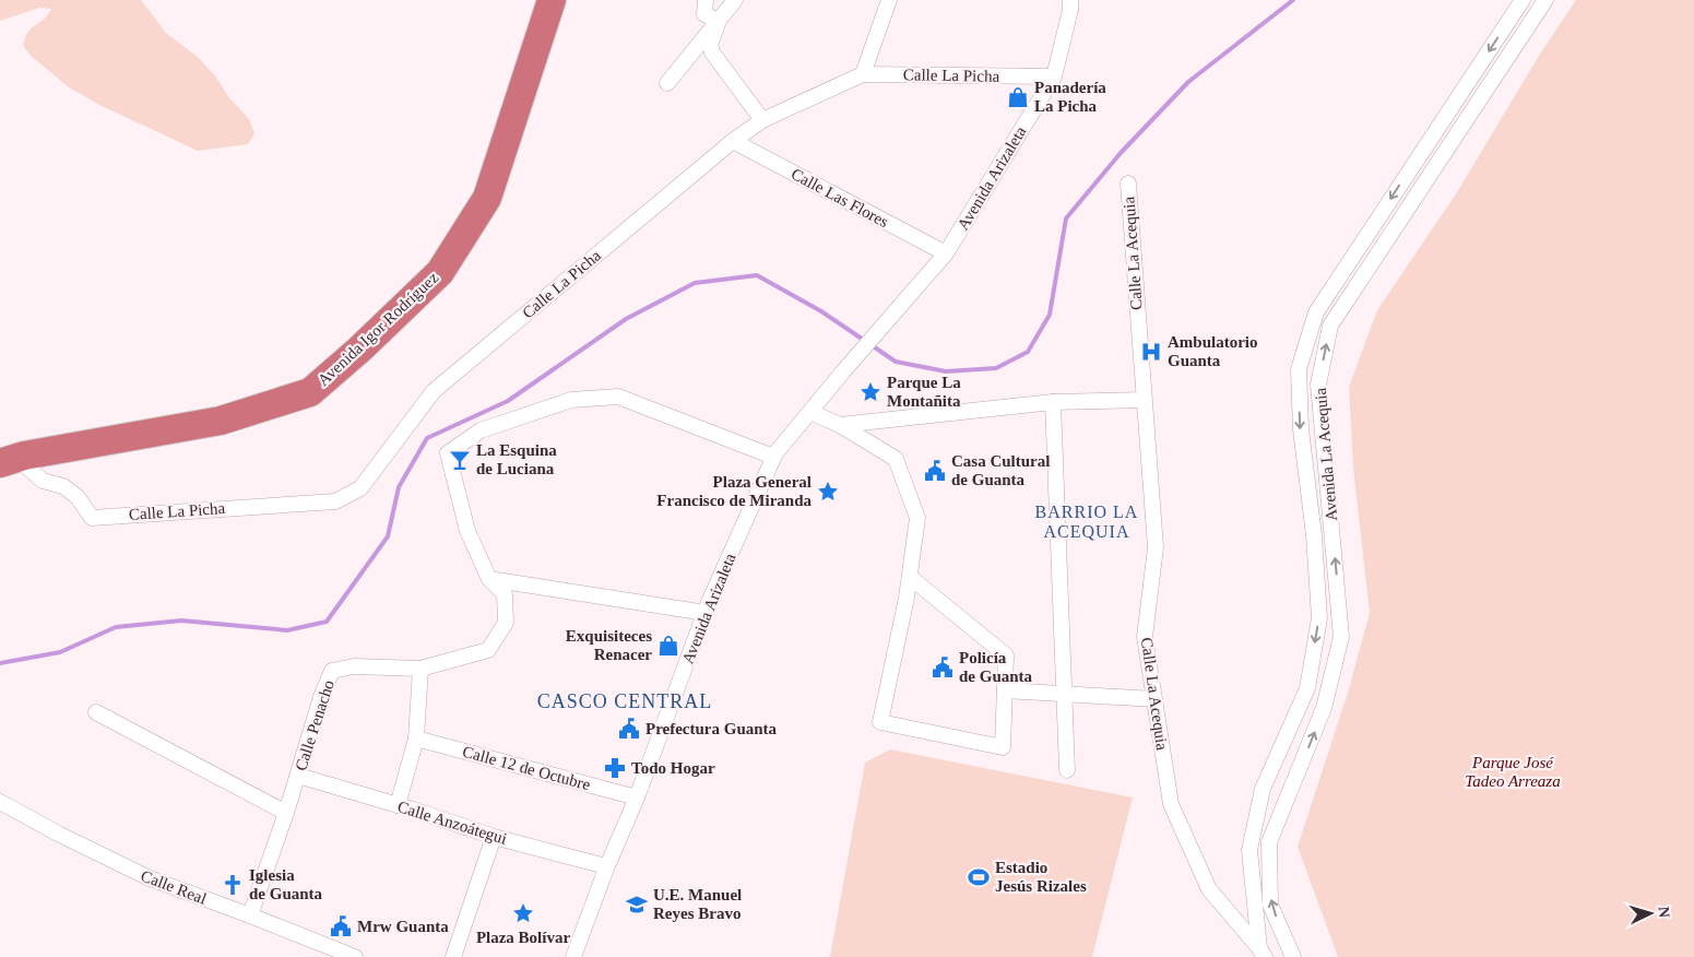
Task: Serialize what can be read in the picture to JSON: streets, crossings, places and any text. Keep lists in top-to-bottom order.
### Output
{
  "streets": {
    "highway": ["Avenida Igor Rodríguez"],
    "street": [
      "Calle La Picha",
      "Avenida Arizaleta",
      "Calle Las Flores",
      "Calle La Acequia",
      "Avenida La Acequia",
      "Calle Penacho",
      "Calle 12 de Octubre",
      "Calle Anzoátegui",
      "Calle Real"
    ]
  },
  "crossings": [
    ["Calle La Picha", "Avenida Arizaleta"],
    ["Calle La Picha", "Calle Las Flores"],
    ["Calle La Picha", "Avenida Igor Rodríguez"],
    ["Avenida Arizaleta", "Calle Las Flores"],
    ["Avenida Arizaleta", "Calle Penacho"],
    ["Avenida Arizaleta", "Calle 12 de Octubre"],
    ["Avenida Arizaleta", "Calle Anzoátegui"],
    ["Calle La Acequia", "Avenida La Acequia"],
    ["Calle Penacho", "Calle Anzoátegui"],
    ["Calle Penacho", "Calle Real"]
  ],
  "districts": ["BARRIO LA ACEQUIA", "CASCO CENTRAL"],
  "parks": ["Parque José Tadeo Arreaza"],
  "places": {
    "shop": ["Panadería La Picha", "Exquisiteces Renacer"],
    "hospital": ["Ambulatorio Guanta"],
    "place": ["Parque La Montañita", "Plaza General Francisco de Miranda", "Plaza Bolívar"],
    "bar": ["La Esquina de Luciana"],
    "public building": [
      "Casa Cultural de Guanta",
      "Policía de Guanta",
      "Prefectura Guanta",
      "Mrw Guanta"
    ],
    "pharmacy": ["Todo Hogar"],
    "sports": ["Estadio Jesús Rizales"],
    "church": ["Iglesia de Guanta"],
    "school or university": ["U.E. Manuel Reyes Bravo"]
  },
  "north": "right"
}
